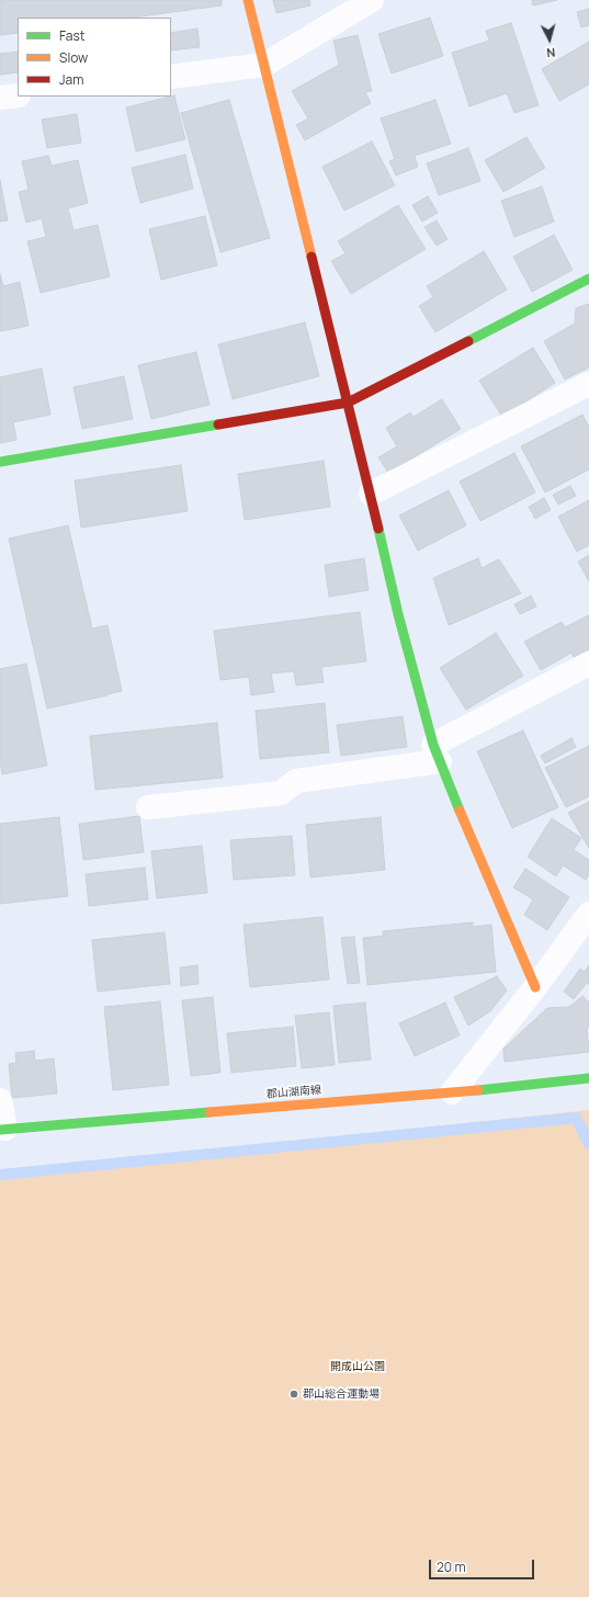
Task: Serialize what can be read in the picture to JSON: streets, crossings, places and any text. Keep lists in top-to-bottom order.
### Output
{
  "streets": {
    "street": ["郡山湖南線"]
  },
  "parks": ["開成山公園"],
  "places": ["郡山総合運動場"],
  "legend": ["Fast", "Slow", "Jam"],
  "scale_bar": "20 m",
  "north": "bottom"
}
